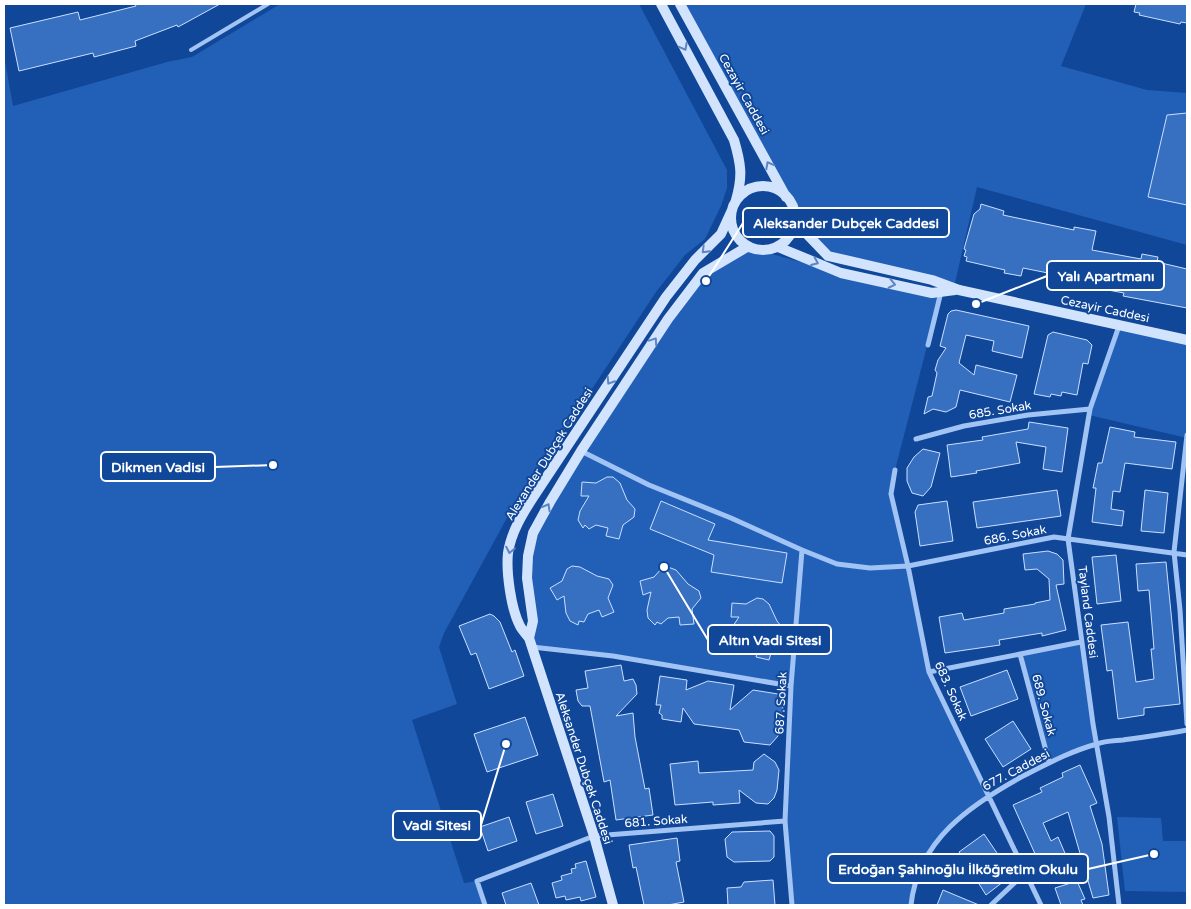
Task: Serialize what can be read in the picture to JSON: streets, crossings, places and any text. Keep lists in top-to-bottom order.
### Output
{
  "streets": {
    "main road": ["Cezayir Caddesi", "Alexander Dubçek Caddesi", "Aleksander Dubçek Caddesi"],
    "street": [
      "685. Sokak",
      "686. Sokak",
      "Tayland Caddesi",
      "683. Sokak",
      "687. Sokak",
      "689. Sokak",
      "677. Caddesi",
      "681. Sokak"
    ]
  },
  "crossings": [
    ["Cezayir Caddesi", "Alexander Dubçek Caddesi"],
    ["Cezayir Caddesi", "Tayland Caddesi"],
    ["685. Sokak", "Tayland Caddesi"],
    ["Alexander Dubçek Caddesi", "Aleksander Dubçek Caddesi"],
    ["686. Sokak", "Tayland Caddesi"],
    ["686. Sokak", "683. Sokak"],
    ["Tayland Caddesi", "677. Caddesi"],
    ["683. Sokak", "677. Caddesi"],
    ["687. Sokak", "681. Sokak"],
    ["689. Sokak", "677. Caddesi"],
    ["Aleksander Dubçek Caddesi", "681. Sokak"]
  ],
  "places": [
    "Aleksander Dubçek Caddesi",
    "Yalı Apartmanı",
    "Dikmen Vadisi",
    "Altın Vadi Sitesi",
    "Vadi Sitesi",
    "Erdoğan Şahinoğlu İlköğretim Okulu"
  ]
}
